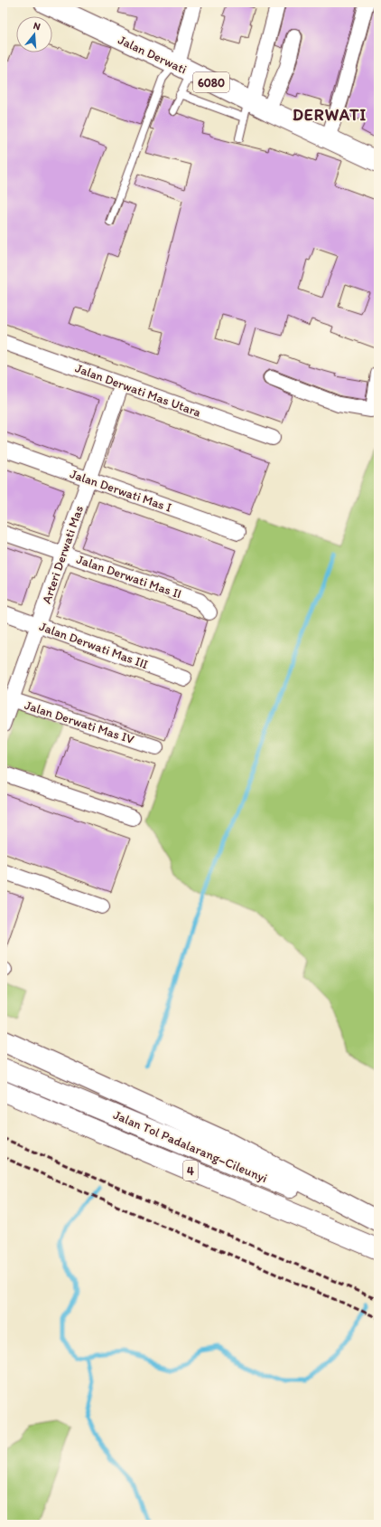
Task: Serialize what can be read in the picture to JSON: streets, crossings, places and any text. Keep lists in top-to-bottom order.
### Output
{
  "streets": {
    "main road": [
      "Jalan Derwati",
      "6080",
      "Jalan Tol Padalarang–Cileunyi",
      "4"
    ],
    "street": [
      "Jalan Derwati Mas Utara",
      "Jalan Derwati Mas I",
      "Arteri Derwati Mas",
      "Jalan Derwati Mas II",
      "Jalan Derwati Mas III",
      "Jalan Derwati Mas IV"
    ]
  },
  "crossings": [
    ["Jalan Derwati Mas Utara", "Arteri Derwati Mas"],
    ["Jalan Derwati Mas I", "Arteri Derwati Mas"],
    ["Arteri Derwati Mas", "Jalan Derwati Mas II"],
    ["Arteri Derwati Mas", "Jalan Derwati Mas III"],
    ["Arteri Derwati Mas", "Jalan Derwati Mas IV"]
  ],
  "districts": ["DERWATI"],
  "north": "top"
}
